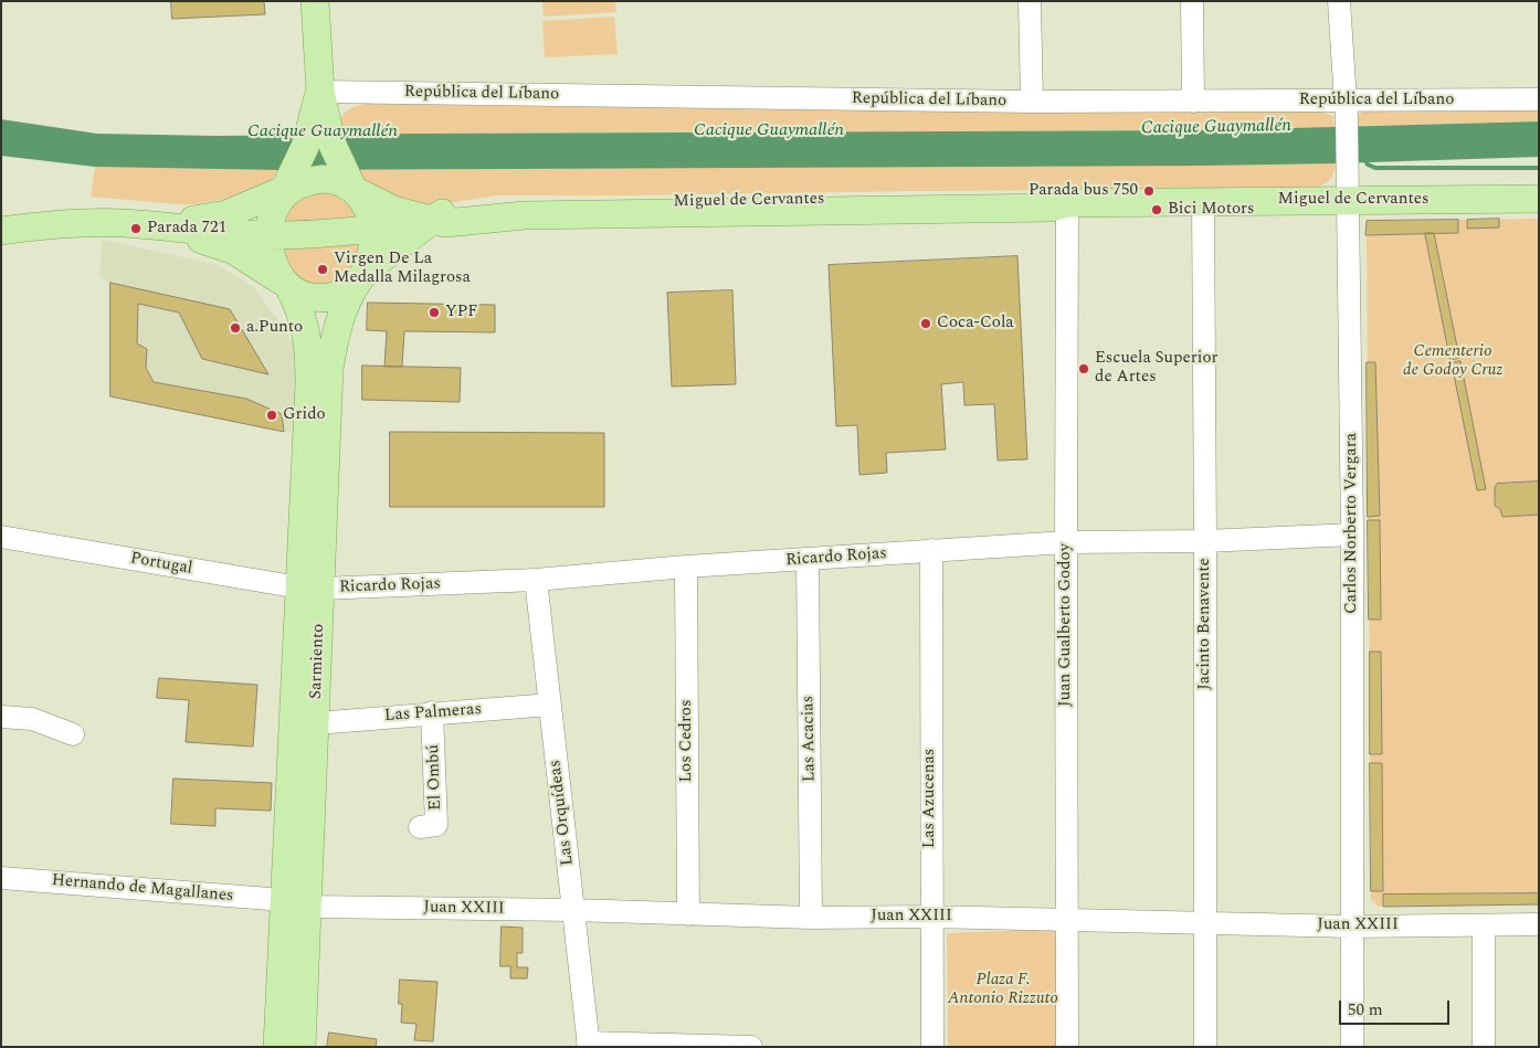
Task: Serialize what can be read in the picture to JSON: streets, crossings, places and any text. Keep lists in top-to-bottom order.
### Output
{
  "streets": {
    "main road": ["Miguel de Cervantes", "Sarmiento"],
    "street": [
      "República del Líbano",
      "Carlos Norberto Vergara",
      "Ricardo Rojas",
      "Portugal",
      "Jacinto Benavente",
      "Juan Gualberto Godoy",
      "Las Palmeras",
      "Las Acacias",
      "Los Cedros",
      "El Ombú",
      "Las Azucenas",
      "Las Orquídeas",
      "Hernando de Magallanes",
      "Juan XXIII"
    ]
  },
  "crossings": [
    ["República del Líbano", "Carlos Norberto Vergara"],
    ["Miguel de Cervantes", "Carlos Norberto Vergara"],
    ["Miguel de Cervantes", "Jacinto Benavente"],
    ["Miguel de Cervantes", "Juan Gualberto Godoy"],
    ["Miguel de Cervantes", "Sarmiento"],
    ["Carlos Norberto Vergara", "Ricardo Rojas"],
    ["Carlos Norberto Vergara", "Juan XXIII"],
    ["Ricardo Rojas", "Portugal"],
    ["Ricardo Rojas", "Jacinto Benavente"],
    ["Ricardo Rojas", "Juan Gualberto Godoy"],
    ["Ricardo Rojas", "Sarmiento"],
    ["Ricardo Rojas", "Las Acacias"],
    ["Ricardo Rojas", "Los Cedros"],
    ["Ricardo Rojas", "Las Azucenas"],
    ["Ricardo Rojas", "Las Orquídeas"],
    ["Portugal", "Sarmiento"],
    ["Jacinto Benavente", "Juan XXIII"],
    ["Juan Gualberto Godoy", "Juan XXIII"],
    ["Sarmiento", "Las Palmeras"],
    ["Sarmiento", "Hernando de Magallanes"],
    ["Sarmiento", "Juan XXIII"],
    ["Las Palmeras", "El Ombú"],
    ["Las Palmeras", "Las Orquídeas"],
    ["Las Acacias", "Juan XXIII"],
    ["Los Cedros", "Juan XXIII"],
    ["Las Azucenas", "Juan XXIII"],
    ["Las Orquídeas", "Juan XXIII"],
    ["Hernando de Magallanes", "Juan XXIII"]
  ],
  "water": ["Cacique Guaymallén"],
  "parks": ["Cementerio de Godoy Cruz", "Plaza F. Antonio Rizzuto"],
  "places": [
    "Parada bus 750",
    "Bici Motors",
    "Parada 721",
    "Virgen De La Medalla Milagrosa",
    "YPF",
    "Coca-Cola",
    "a.Punto",
    "Escuela Superior de Artes",
    "Grido"
  ],
  "scale_bar": "50 m"
}
